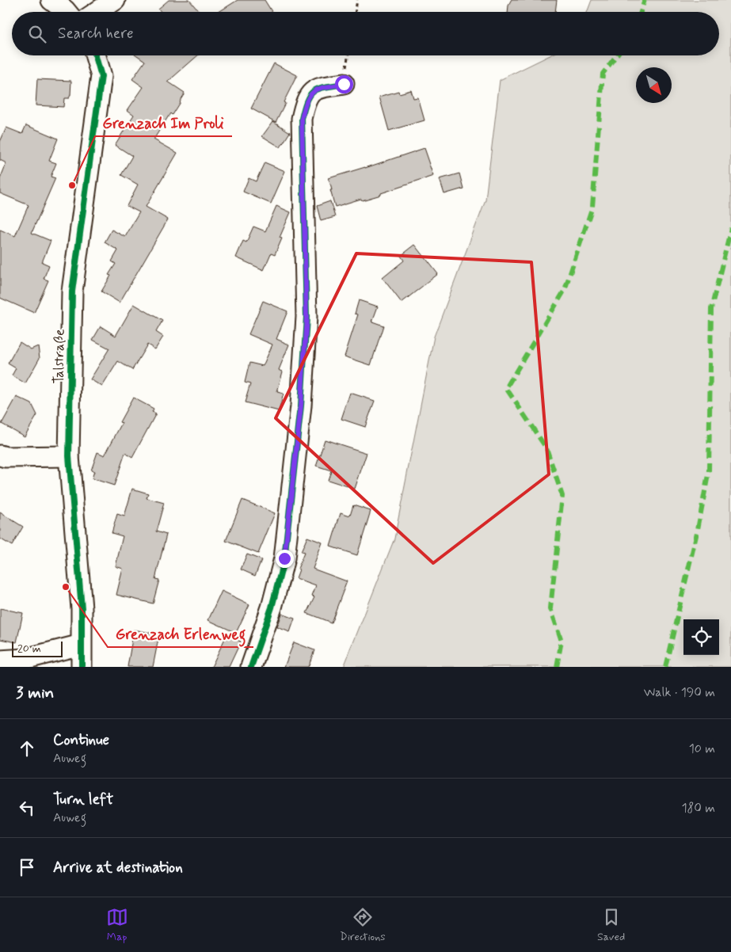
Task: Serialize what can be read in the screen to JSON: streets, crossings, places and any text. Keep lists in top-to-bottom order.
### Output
{
  "streets": {
    "street": ["Talstraße"]
  },
  "places": ["Grenzach Im Proli", "Grenzach Erlenweg"],
  "scale_bar": "20 m",
  "north": "bottom right",
  "page": {
    "search": "Search here",
    "scale": "20 m",
    "heading": ["3 min", "Walk · 190 m"],
    "list": [
      ["Continue", "Auweg", "10 m"],
      ["Turn left", "Auweg", "180 m"],
      "Arrive at destination"
    ],
    "nav": ["Map", "Directions", "Saved"]
  }
}
